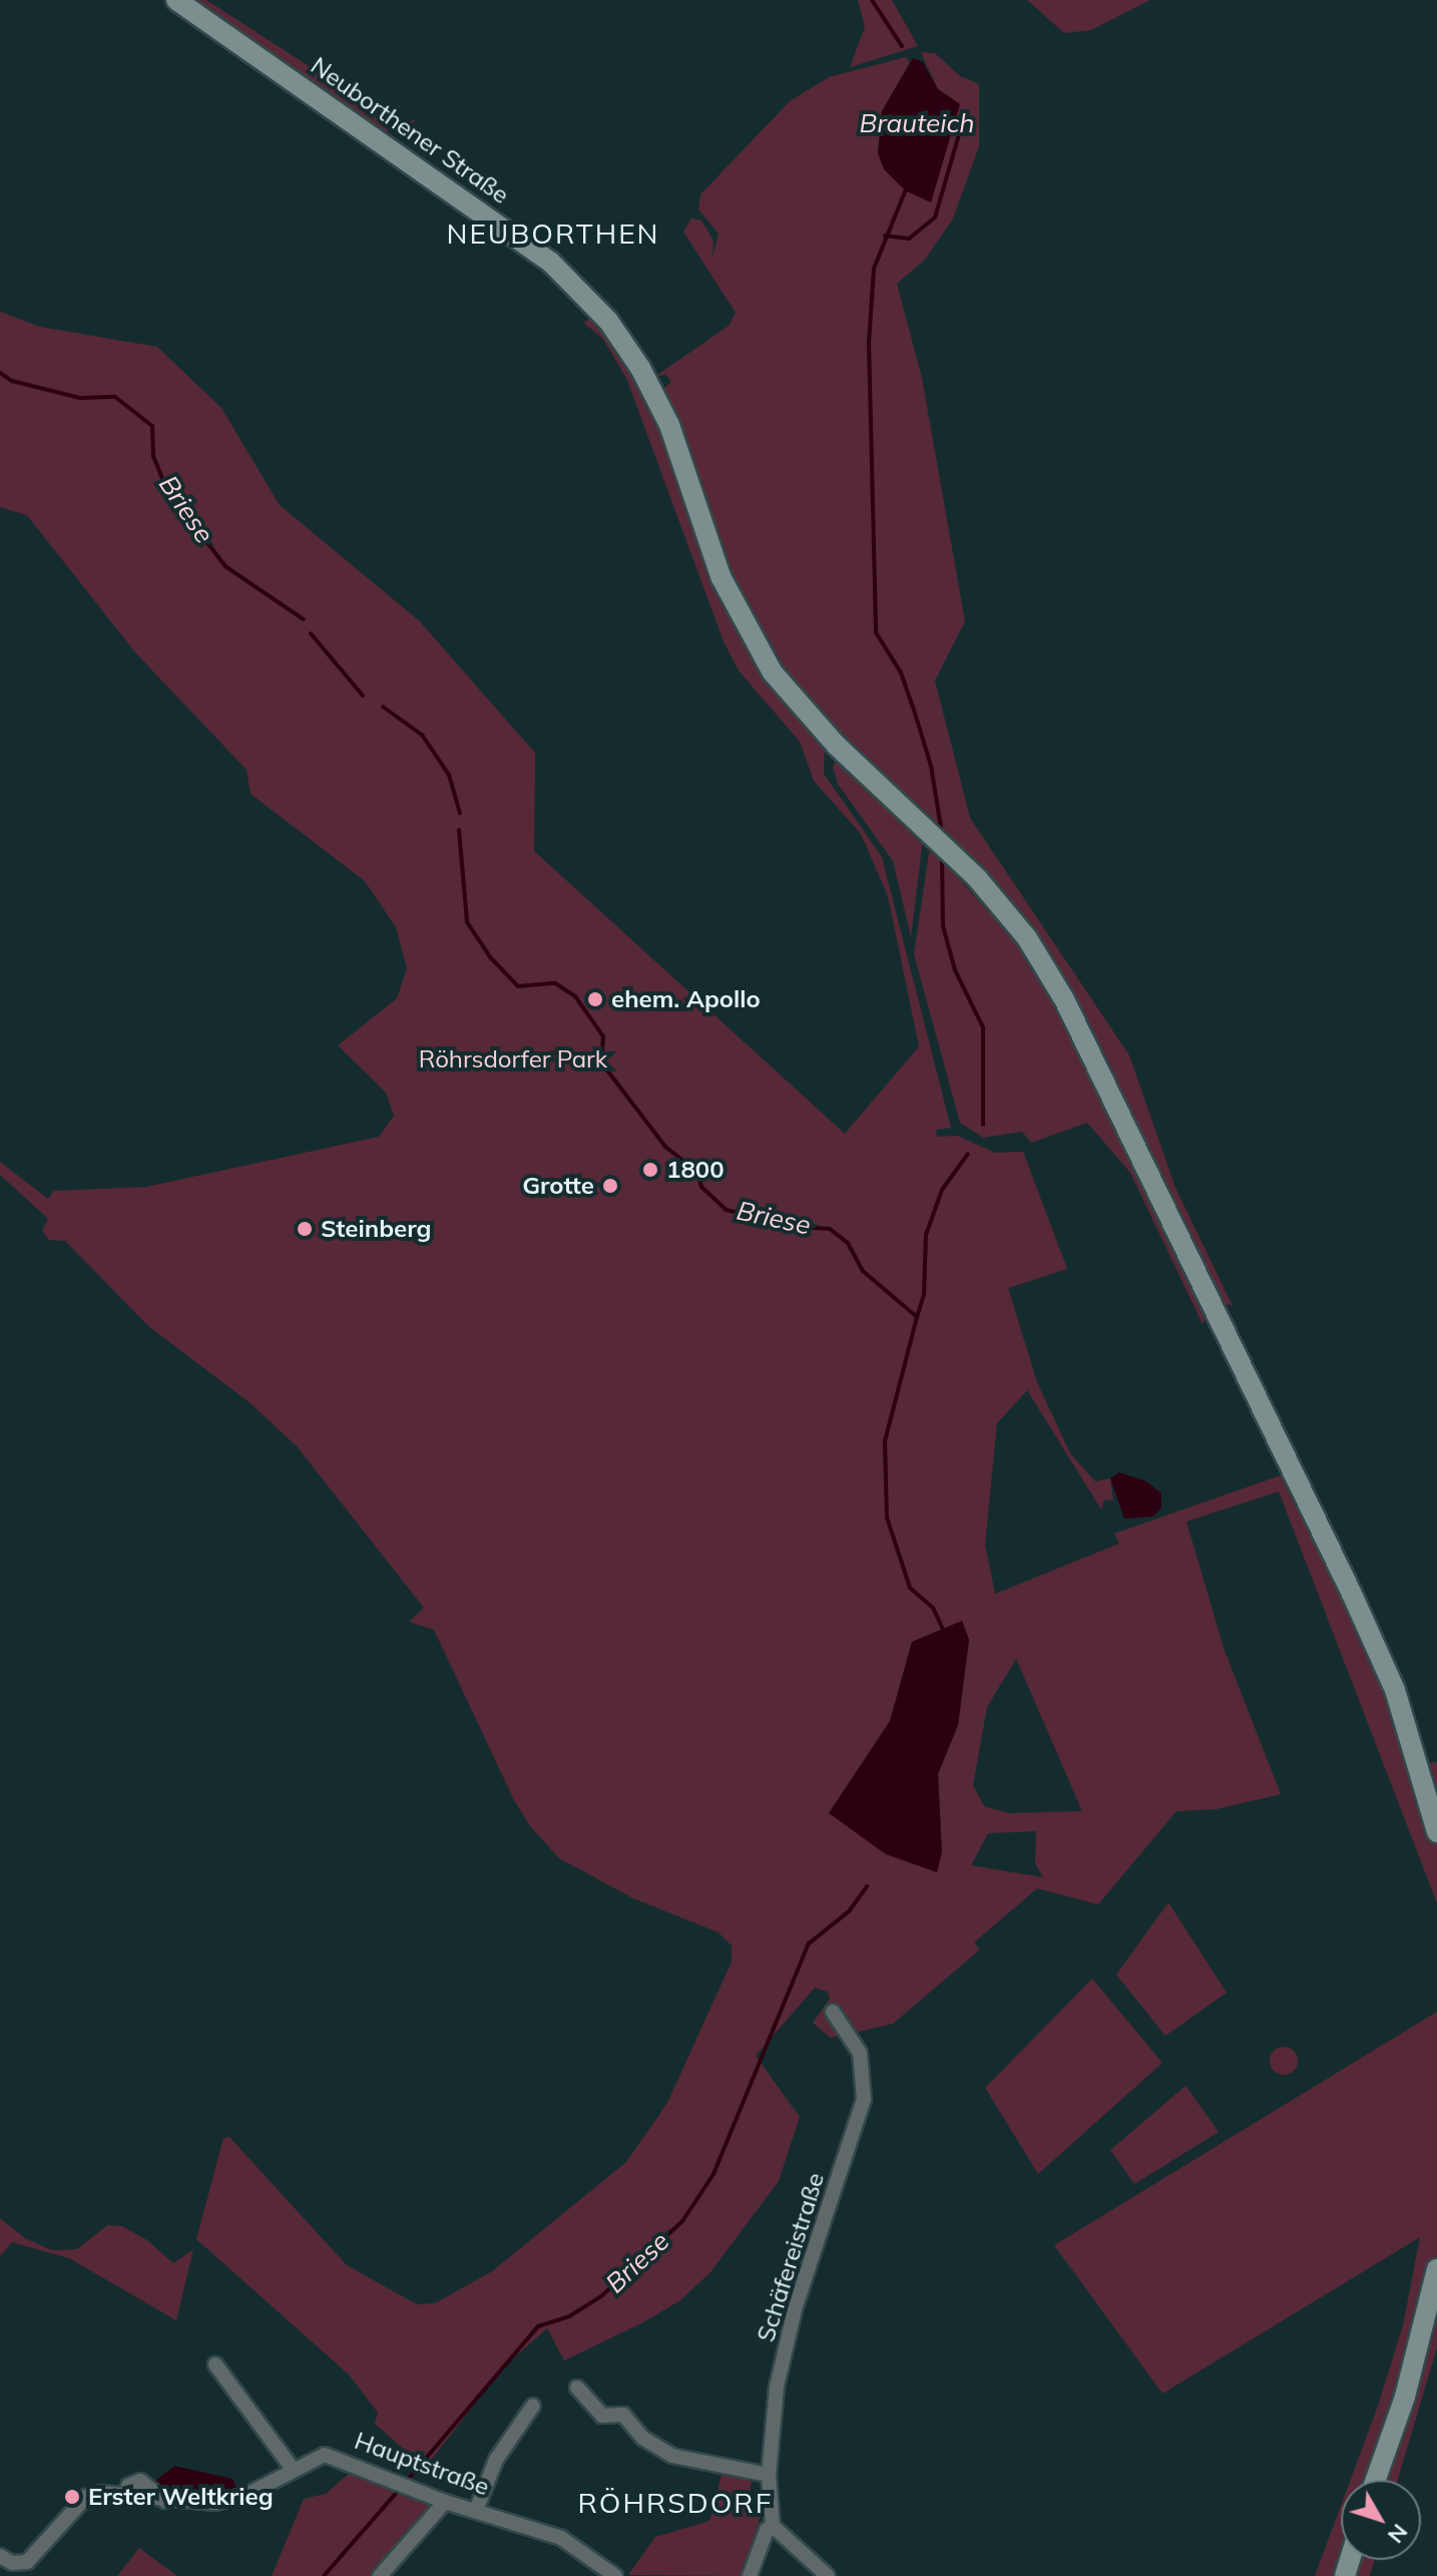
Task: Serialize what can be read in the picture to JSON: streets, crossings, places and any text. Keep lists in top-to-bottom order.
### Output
{
  "streets": {
    "main road": ["Neuborthener Straße"],
    "street": ["Schäfereistraße", "Hauptstraße"]
  },
  "districts": ["NEUBORTHEN", "RÖHRSDORF"],
  "water": ["Brauteich", "Briese"],
  "parks": ["Röhrsdorfer Park"],
  "places": [
    "ehem. Apollo",
    "1800",
    "Grotte",
    "Steinberg",
    "Erster Weltkrieg"
  ],
  "north": "bottom right"
}
